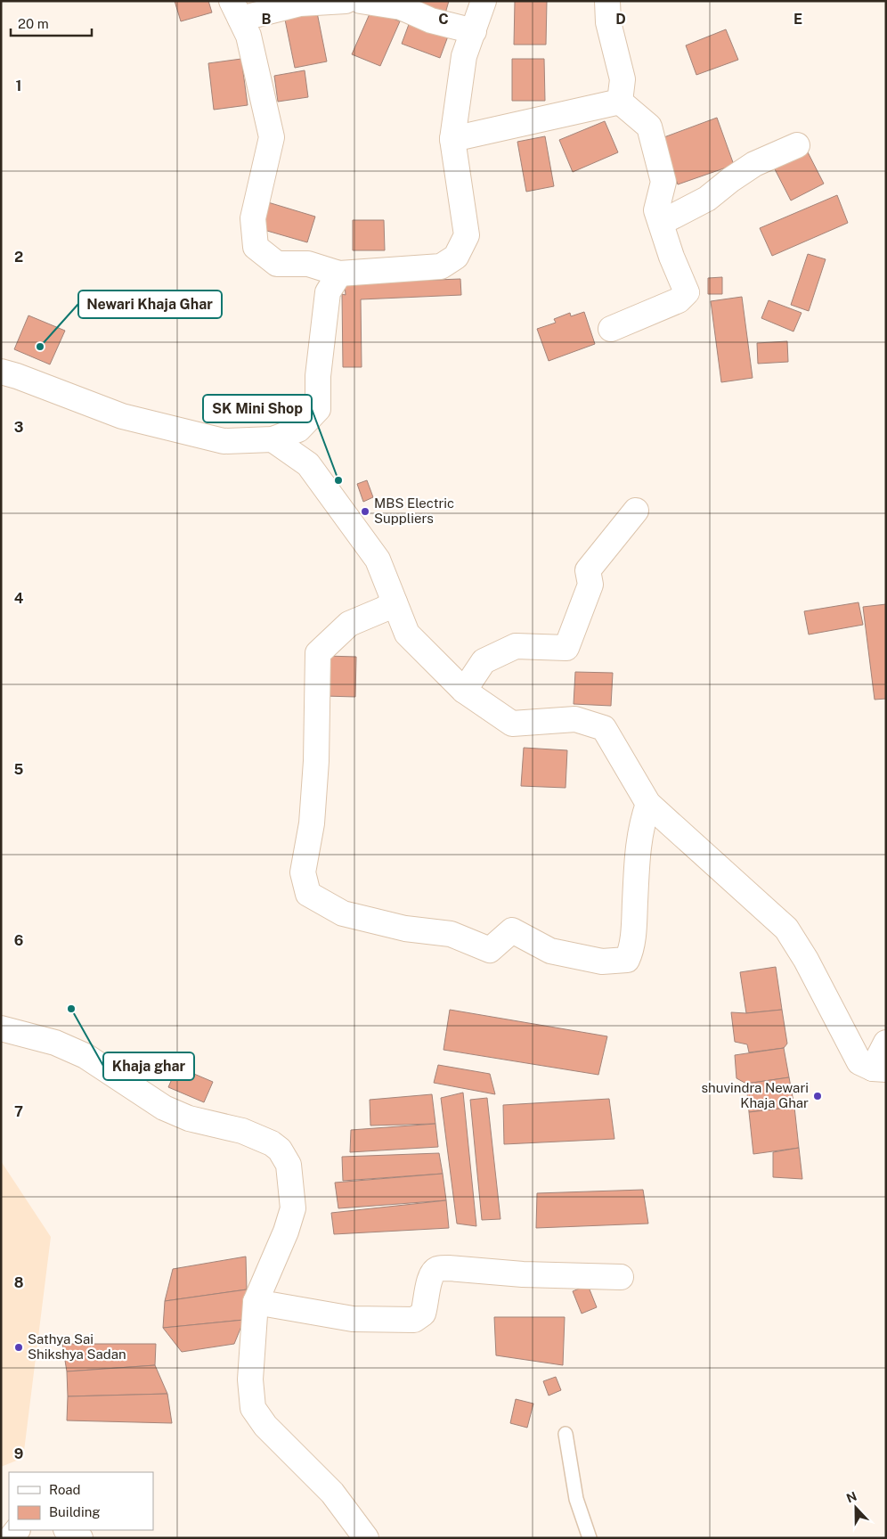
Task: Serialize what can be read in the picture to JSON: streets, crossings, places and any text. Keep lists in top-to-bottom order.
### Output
{
  "places": [
    "Newari Khaja Ghar",
    "SK Mini Shop",
    "MBS Electric Suppliers",
    "Khaja ghar",
    "shuvindra Newari Khaja Ghar",
    "Sathya Sai Shikshya Sadan"
  ],
  "legend": ["Road", "Building"],
  "scale_bar": "20 m",
  "north": "top",
  "grid": {
    "columns": [
      "B",
      "C",
      "D",
      "E"
    ],
    "rows": [
      "1",
      "2",
      "3",
      "4",
      "5",
      "6",
      "7",
      "8",
      "9"
    ]
  }
}
